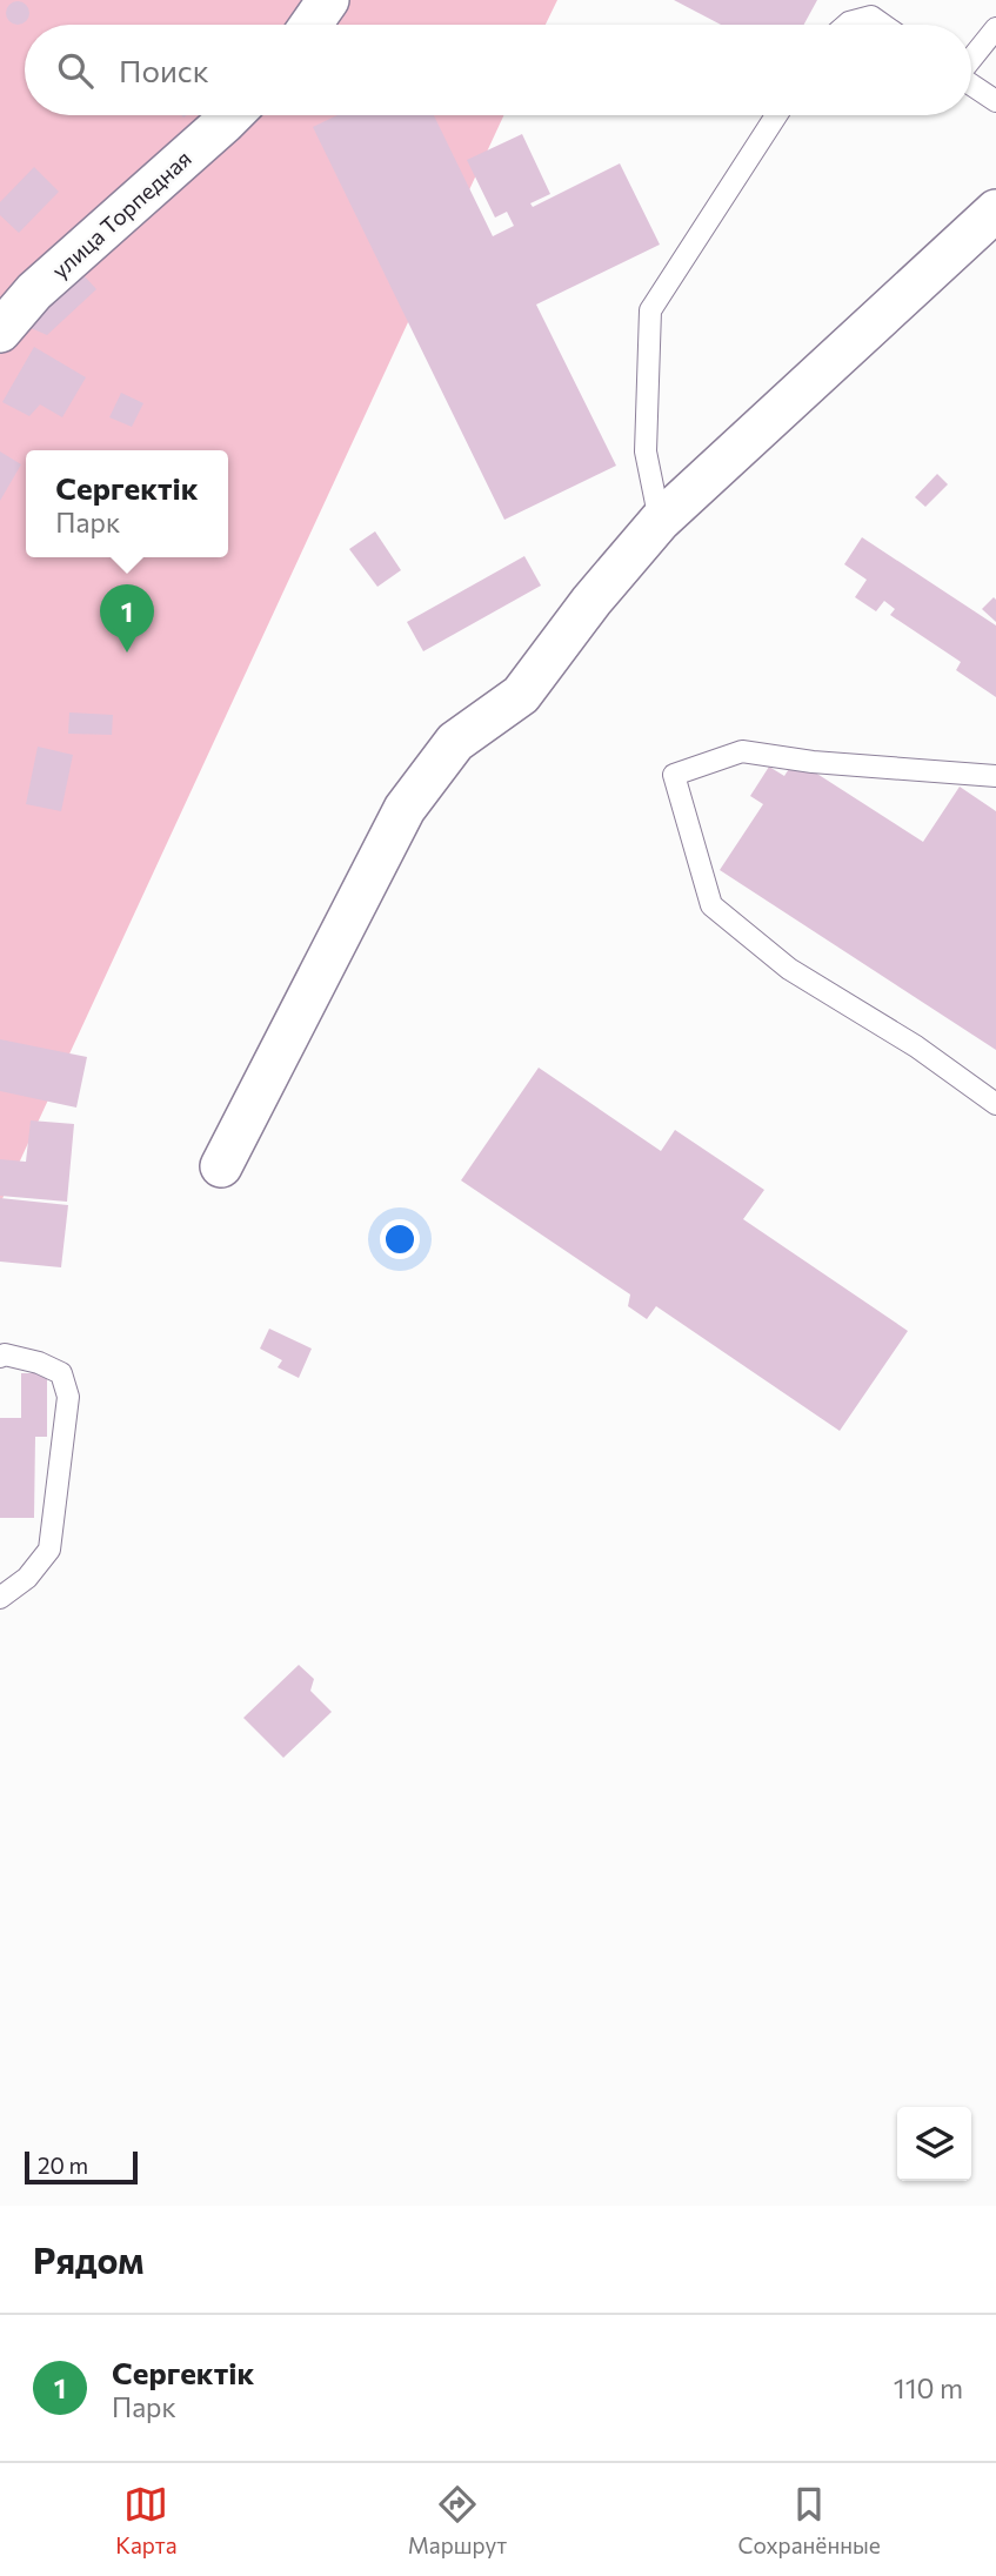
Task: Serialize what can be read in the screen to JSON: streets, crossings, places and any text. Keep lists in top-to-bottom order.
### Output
{
  "streets": {
    "street": ["улица Торпедная"]
  },
  "scale_bar": "20 m",
  "page": {
    "search": "Поиск",
    "popup": ["Сергектік", "Парк"],
    "pins": "1",
    "scale": "20 m",
    "heading": "Рядом",
    "list": [
      {
        "mark": "1",
        "name": "Сергектік",
        "note": "Парк",
        "value": "110 m"
      }
    ],
    "nav": ["Карта", "Маршрут", "Сохранённые"]
  }
}
